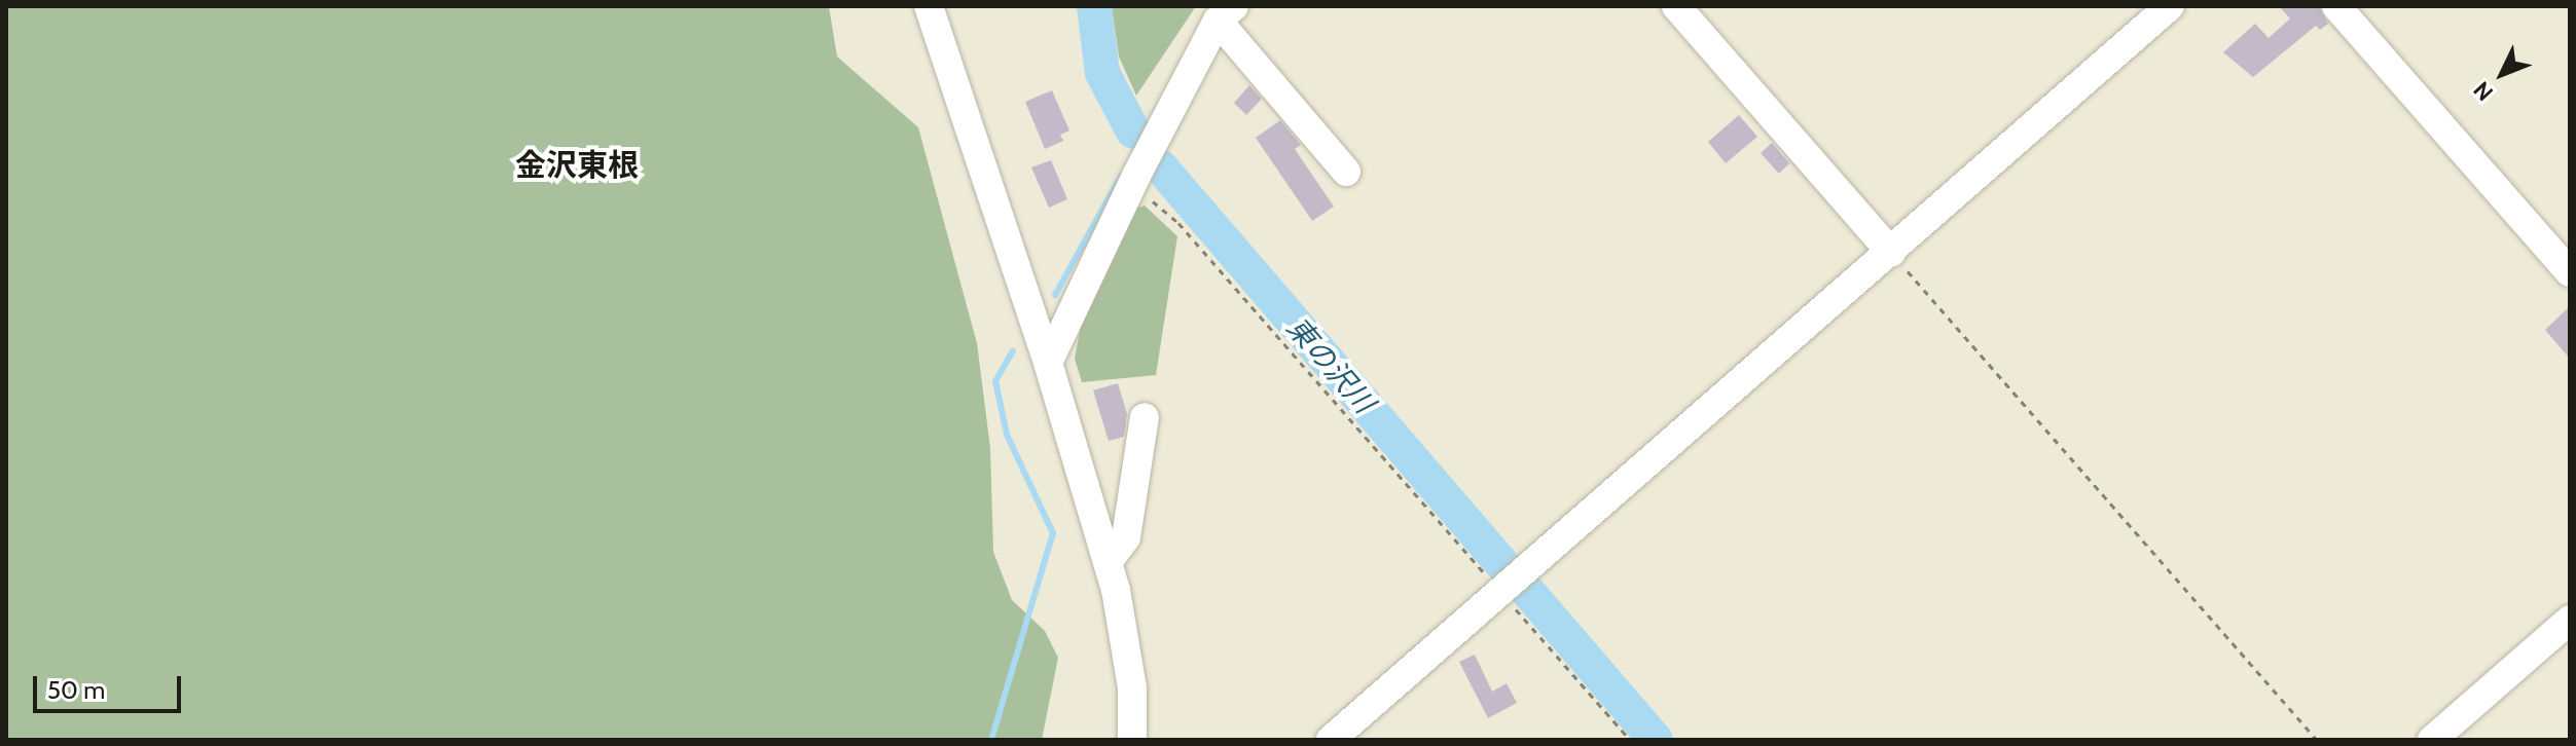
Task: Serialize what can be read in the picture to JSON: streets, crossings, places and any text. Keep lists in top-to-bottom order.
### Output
{
  "districts": ["金沢東根"],
  "water": ["東の沢川"],
  "scale_bar": "50 m",
  "north": "bottom left"
}
